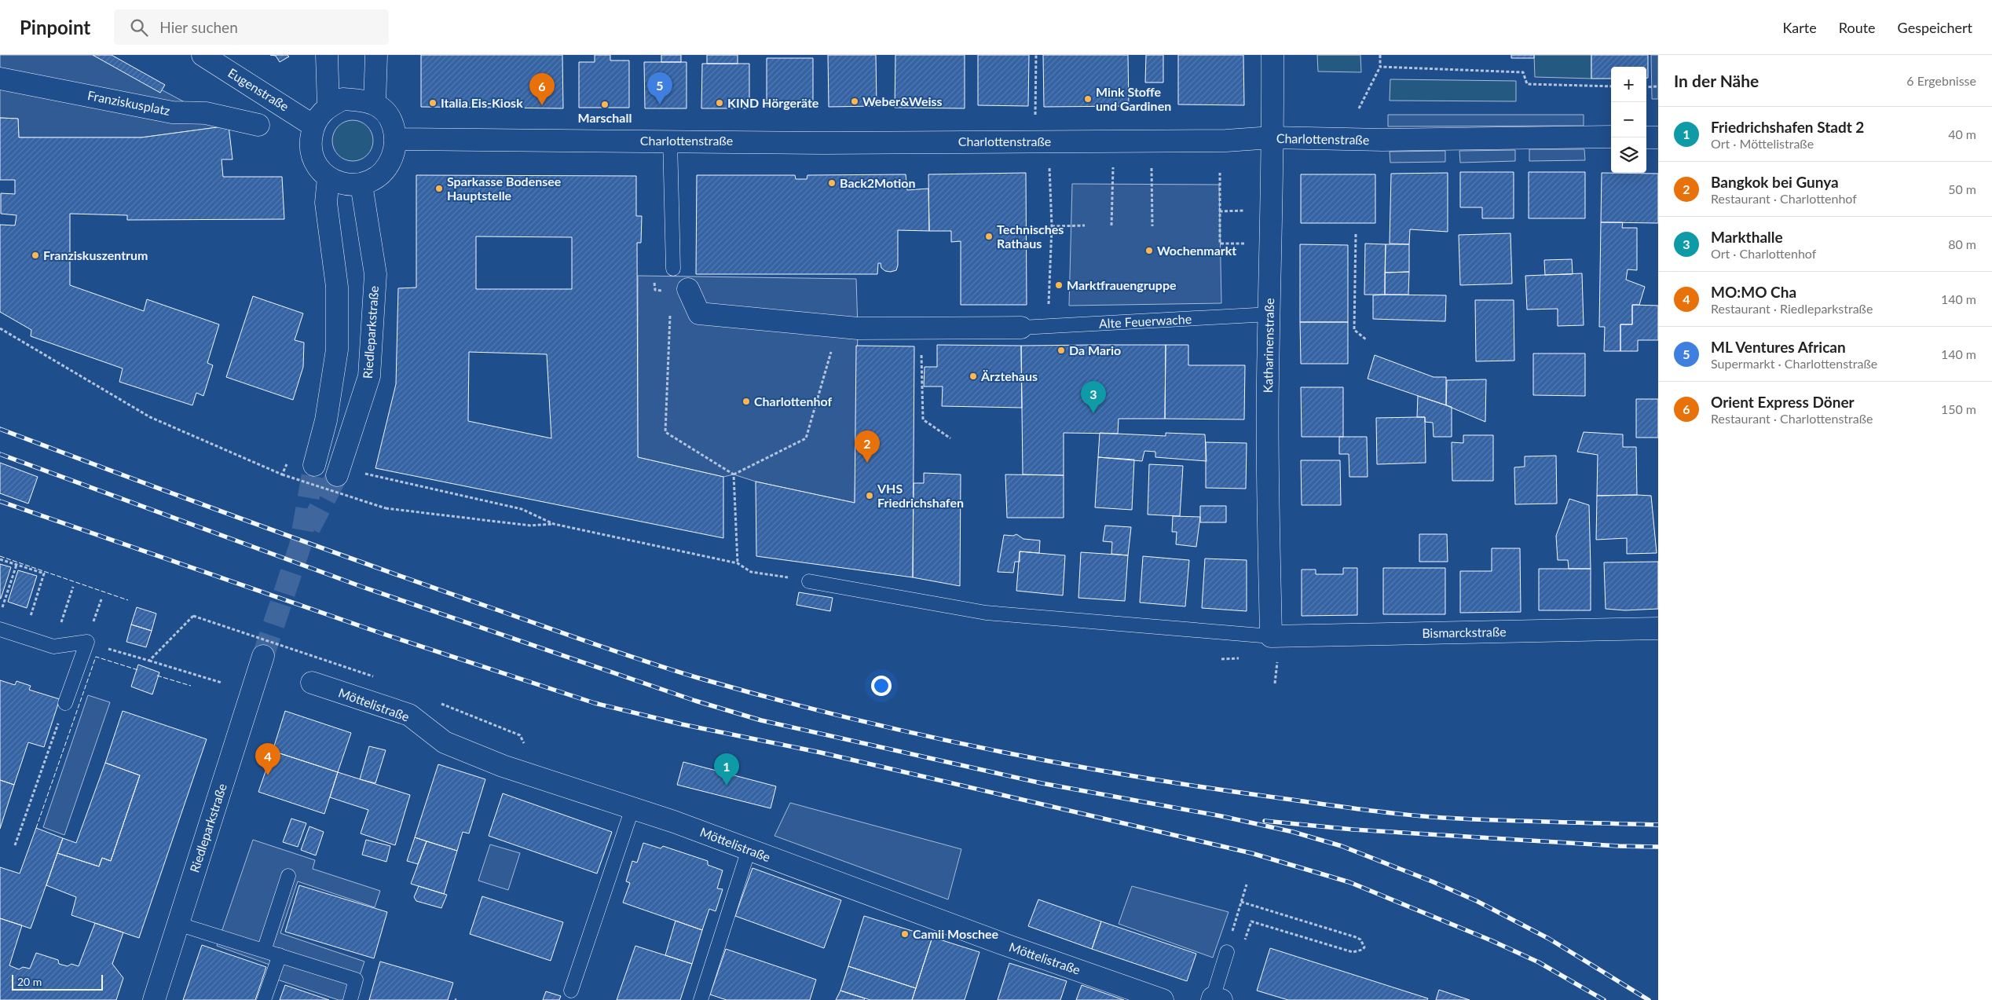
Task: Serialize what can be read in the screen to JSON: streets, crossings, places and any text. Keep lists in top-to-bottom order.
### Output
{
  "streets": {
    "street": [
      "Eugenstraße",
      "Franziskusplatz",
      "Charlottenstraße",
      "Riedleparkstraße",
      "Katharinenstraße",
      "Bismarckstraße",
      "Möttelistraße"
    ],
    "lane": ["Alte Feuerwache"]
  },
  "crossings": [
    ["Eugenstraße", "Charlottenstraße"],
    ["Eugenstraße", "Riedleparkstraße"],
    ["Charlottenstraße", "Riedleparkstraße"],
    ["Charlottenstraße", "Katharinenstraße"],
    ["Alte Feuerwache", "Katharinenstraße"],
    ["Katharinenstraße", "Bismarckstraße"]
  ],
  "places": [
    "Mink Stoffe und Gardinen",
    "Weber&Weiss",
    "Italia Eis-Kiosk",
    "KIND Hörgeräte",
    "Marschall",
    "Back2Motion",
    "Sparkasse Bodensee Hauptstelle",
    "Technisches Rathaus",
    "Wochenmarkt",
    "Franziskuszentrum",
    "Marktfrauengruppe",
    "Da Mario",
    "Ärztehaus",
    "Charlottenhof",
    "VHS Friedrichshafen",
    "Camii Moschee"
  ],
  "scale_bar": "20 m",
  "page": {
    "header": "Pinpoint",
    "search": "Hier suchen",
    "nav": ["Karte", "Route", "Gespeichert"],
    "heading": ["In der Nähe", "6 Ergebnisse"],
    "map_buttons": ["+", "−"],
    "pins": [
      "5",
      "6",
      "3",
      "2",
      "4",
      "1"
    ],
    "list": [
      {
        "mark": "1",
        "name": "Friedrichshafen Stadt 2",
        "note": "Ort · Möttelistraße",
        "value": "40 m"
      },
      {
        "mark": "2",
        "name": "Bangkok bei Gunya",
        "note": "Restaurant · Charlottenhof",
        "value": "50 m"
      },
      {
        "mark": "3",
        "name": "Markthalle",
        "note": "Ort · Charlottenhof",
        "value": "80 m"
      },
      {
        "mark": "4",
        "name": "MO:MO Cha",
        "note": "Restaurant · Riedleparkstraße",
        "value": "140 m"
      },
      {
        "mark": "5",
        "name": "ML Ventures African",
        "note": "Supermarkt · Charlottenstraße",
        "value": "140 m"
      },
      {
        "mark": "6",
        "name": "Orient Express Döner",
        "note": "Restaurant · Charlottenstraße",
        "value": "150 m"
      }
    ],
    "scale": "20 m"
  }
}
